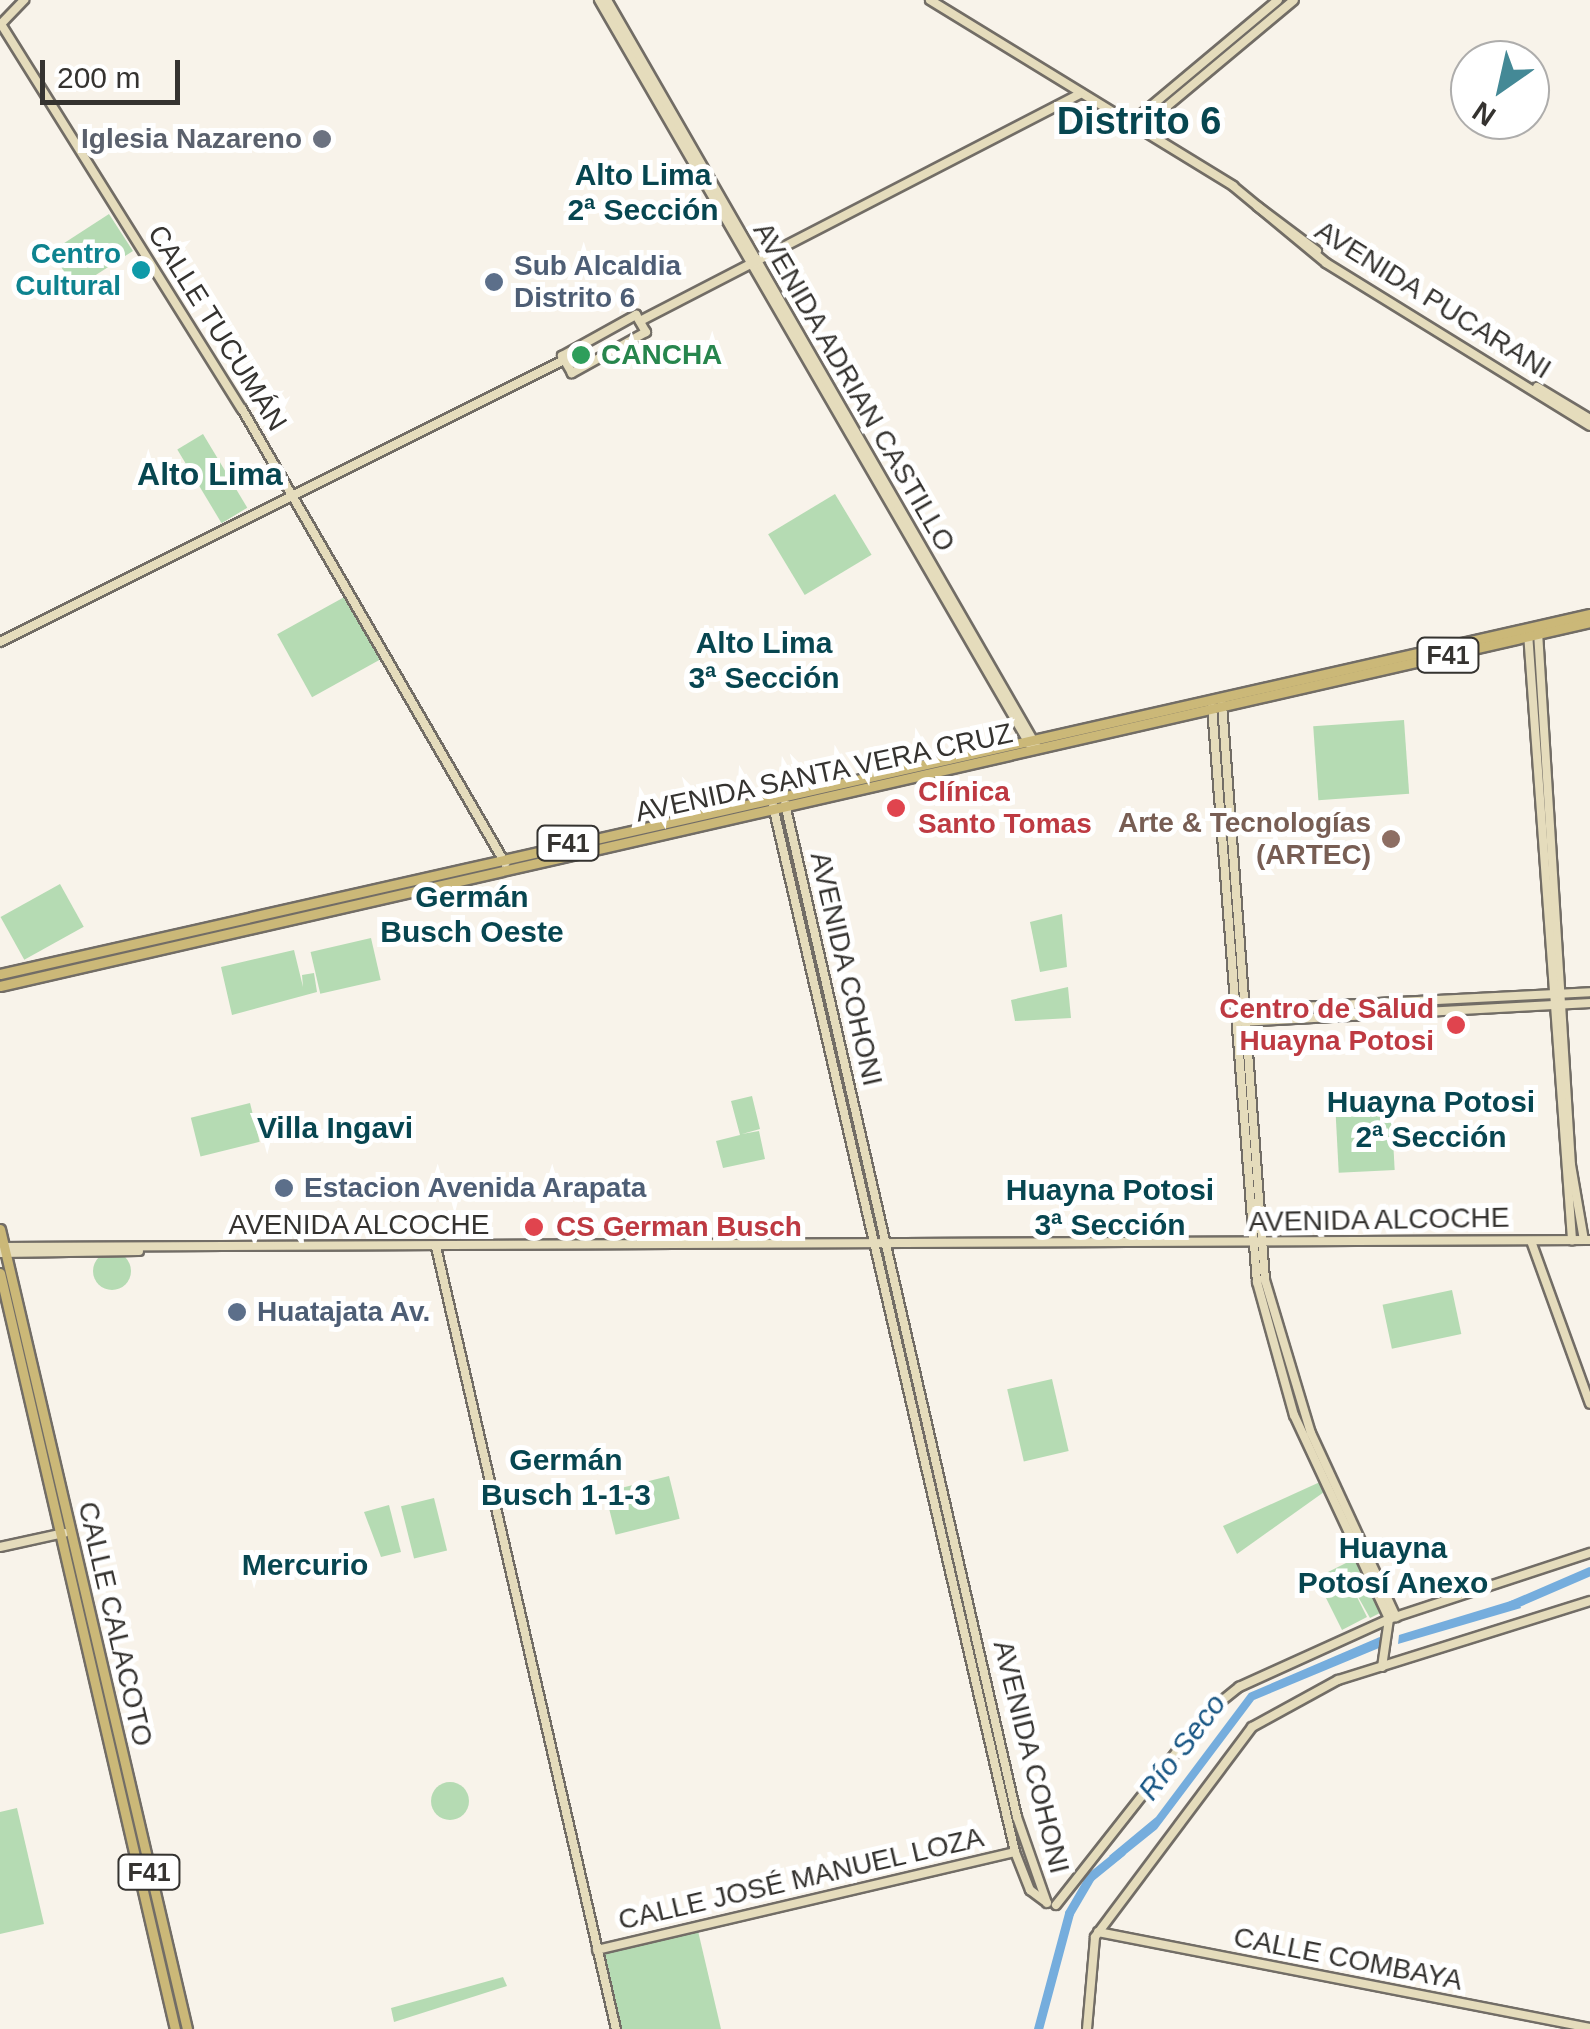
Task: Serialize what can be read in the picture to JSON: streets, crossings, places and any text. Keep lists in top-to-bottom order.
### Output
{
  "streets": {
    "main road": ["F41", "AVENIDA SANTA VERA CRUZ", "CALLE CALACOTO"],
    "street": [
      "AVENIDA PUCARANI",
      "CALLE TUCUMÁN",
      "AVENIDA ADRIAN CASTILLO",
      "AVENIDA COHONI",
      "AVENIDA ALCOCHE",
      "CALLE JOSÉ MANUEL LOZA",
      "CALLE COMBAYA"
    ]
  },
  "crossings": [
    ["CALLE TUCUMÁN", "AVENIDA SANTA VERA CRUZ"],
    ["AVENIDA ADRIAN CASTILLO", "AVENIDA SANTA VERA CRUZ"],
    ["F41", "AVENIDA SANTA VERA CRUZ"],
    ["AVENIDA SANTA VERA CRUZ", "AVENIDA COHONI"],
    ["AVENIDA COHONI", "AVENIDA ALCOCHE"],
    ["AVENIDA COHONI", "CALLE JOSÉ MANUEL LOZA"],
    ["AVENIDA ALCOCHE", "CALLE CALACOTO"]
  ],
  "districts": [
    "Distrito 6",
    "Alto Lima 2ª Sección",
    "Alto Lima",
    "Alto Lima 3ª Sección",
    "Germán Busch Oeste",
    "Huayna Potosi 2ª Sección",
    "Villa Ingavi",
    "Huayna Potosi 3ª Sección",
    "Germán Busch 1-1-3",
    "Huayna Potosí Anexo",
    "Mercurio"
  ],
  "water": ["Río Seco"],
  "places": [
    "Iglesia Nazareno",
    "Centro Cultural",
    "Sub Alcaldia Distrito 6",
    "CANCHA",
    "Clínica Santo Tomas",
    "Arte & Tecnologías (ARTEC)",
    "Centro de Salud Huayna Potosi",
    "Estacion Avenida Arapata",
    "CS German Busch",
    "Huatajata Av."
  ],
  "scale_bar": "200 m",
  "north": "bottom left"
}
